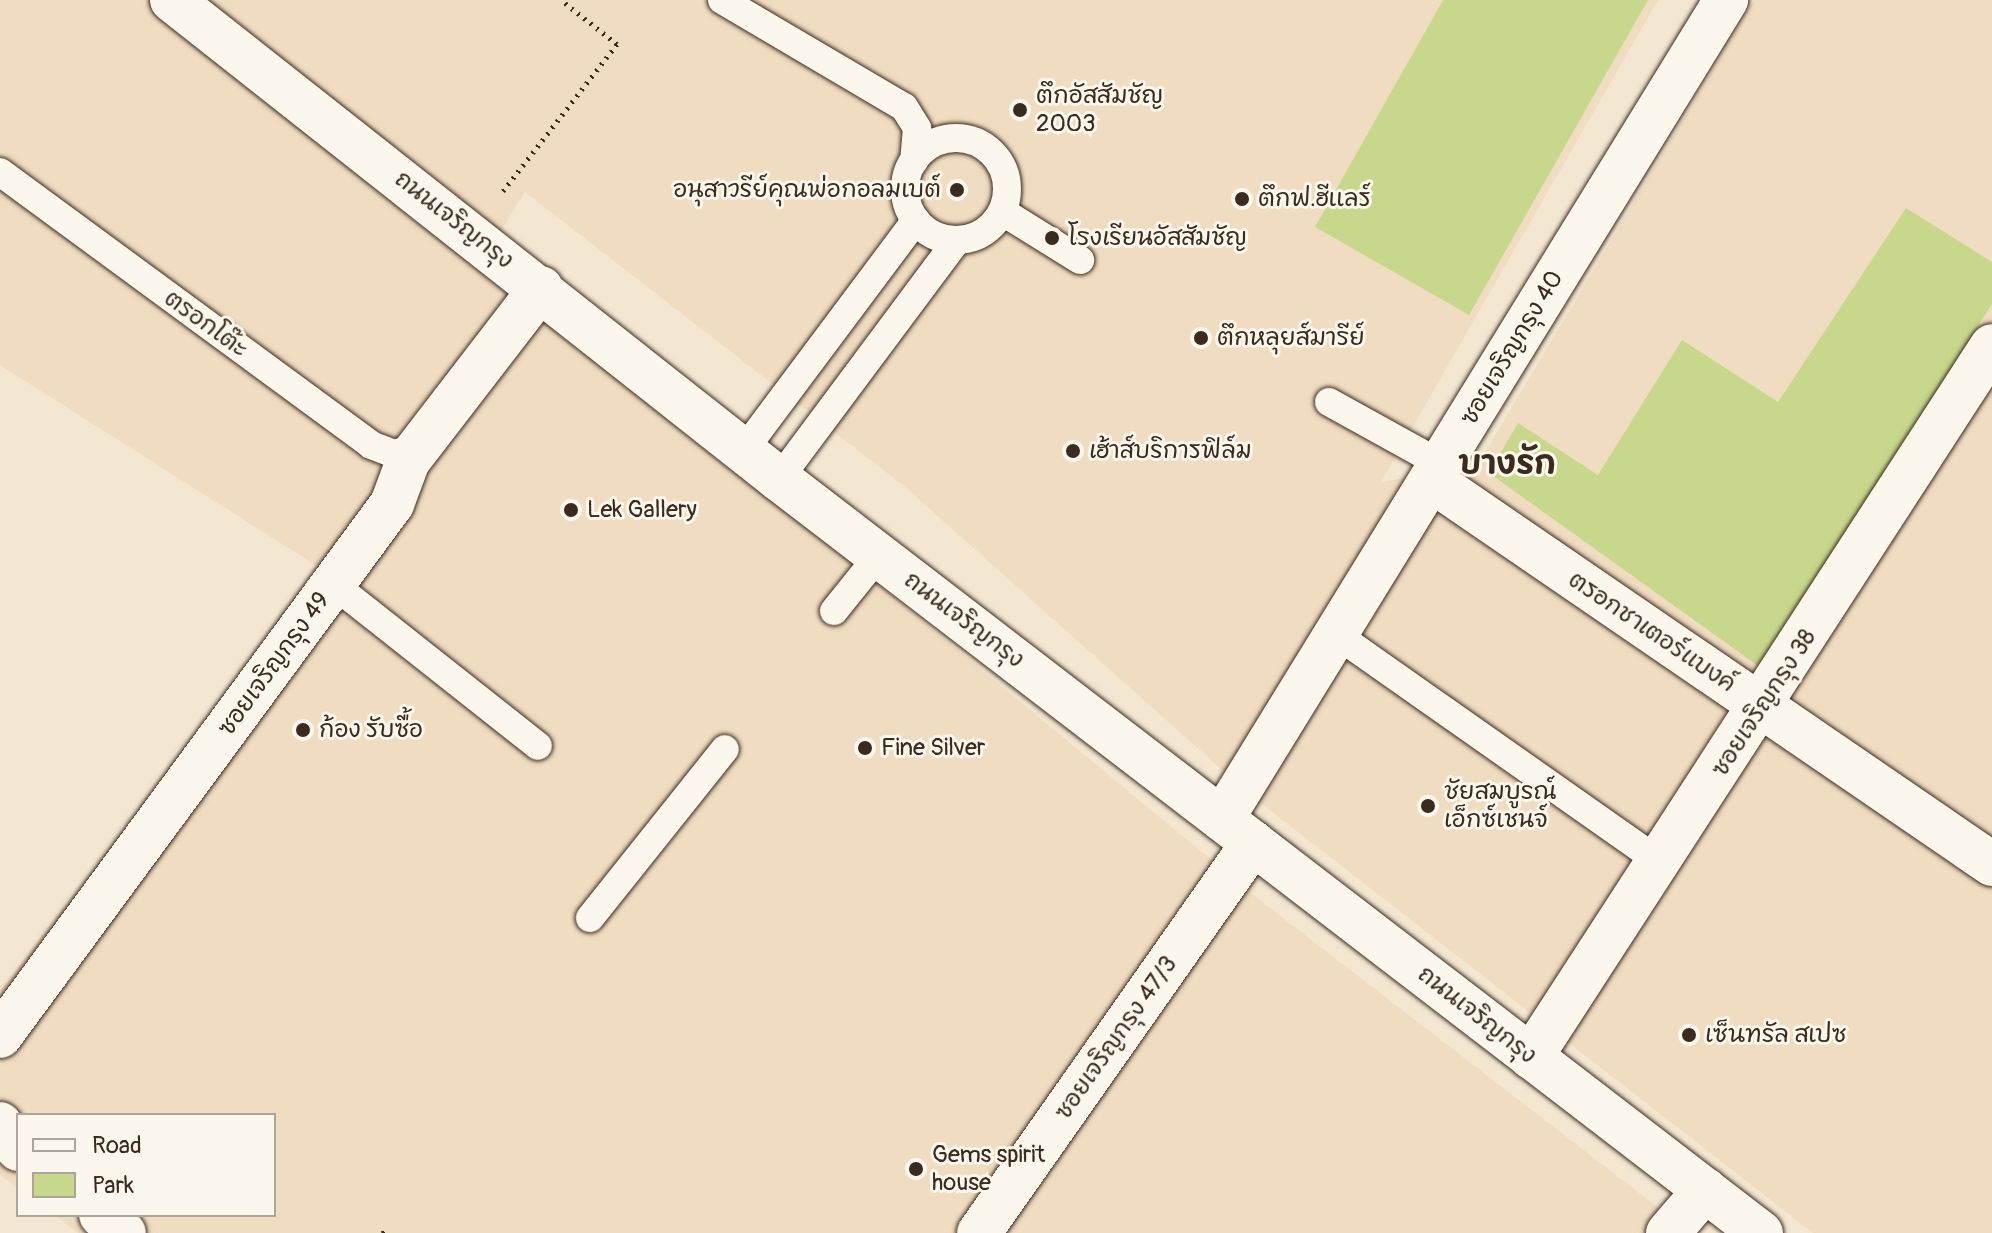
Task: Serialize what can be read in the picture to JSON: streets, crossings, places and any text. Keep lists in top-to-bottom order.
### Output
{
  "streets": {
    "street": [
      "ถนนเจริญกรุง",
      "ซอยเจริญกรุง 40",
      "ตรอกชาเตอร์แบงค์",
      "ซอยเจริญกรุง 49",
      "ซอยเจริญกรุง 38",
      "ซอยเจริญกรุง 47/3"
    ],
    "lane": ["ตรอกโต๊ะ"]
  },
  "crossings": [
    ["ถนนเจริญกรุง", "ซอยเจริญกรุง 40"],
    ["ถนนเจริญกรุง", "ซอยเจริญกรุง 49"],
    ["ถนนเจริญกรุง", "ซอยเจริญกรุง 38"],
    ["ถนนเจริญกรุง", "ซอยเจริญกรุง 47/3"],
    ["ตรอกโต๊ะ", "ซอยเจริญกรุง 49"],
    ["ซอยเจริญกรุง 40", "ตรอกชาเตอร์แบงค์"],
    ["ซอยเจริญกรุง 40", "ซอยเจริญกรุง 47/3"],
    ["ตรอกชาเตอร์แบงค์", "ซอยเจริญกรุง 38"]
  ],
  "districts": ["บางรัก"],
  "places": [
    "ตึกอัสสัมชัญ 2003",
    "อนุสาวรีย์คุณพ่อกอลมเบต์",
    "ตึกฟ.ฮีแลร์",
    "โรงเรียนอัสสัมชัญ",
    "ตึกหลุยส์มารีย์",
    "เฮ้าส์บริการฟิล์ม",
    "Lek Gallery",
    "ก้อง รับซื้อ",
    "Fine Silver",
    "ชัยสมบูรณ์ เอ็กซ์เชนจ์",
    "เซ็นทรัล สเปซ",
    "Gems spirit house"
  ],
  "legend": ["Road", "Park"]
}
